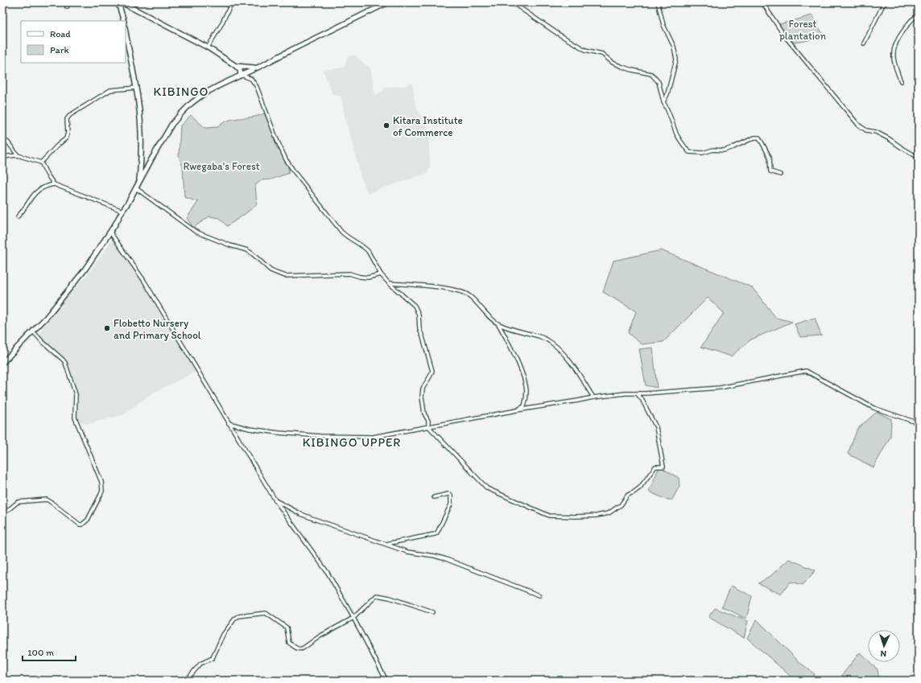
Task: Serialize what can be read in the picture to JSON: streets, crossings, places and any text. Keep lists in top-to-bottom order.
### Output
{
  "districts": ["KIBINGO", "KIBINGO UPPER"],
  "parks": ["Forest plantation", "Rwegaba's Forest"],
  "places": ["Kitara Institute of Commerce", "Flobetto Nursery and Primary School"],
  "legend": ["Road", "Park"],
  "scale_bar": "100 m",
  "north": "bottom"
}
